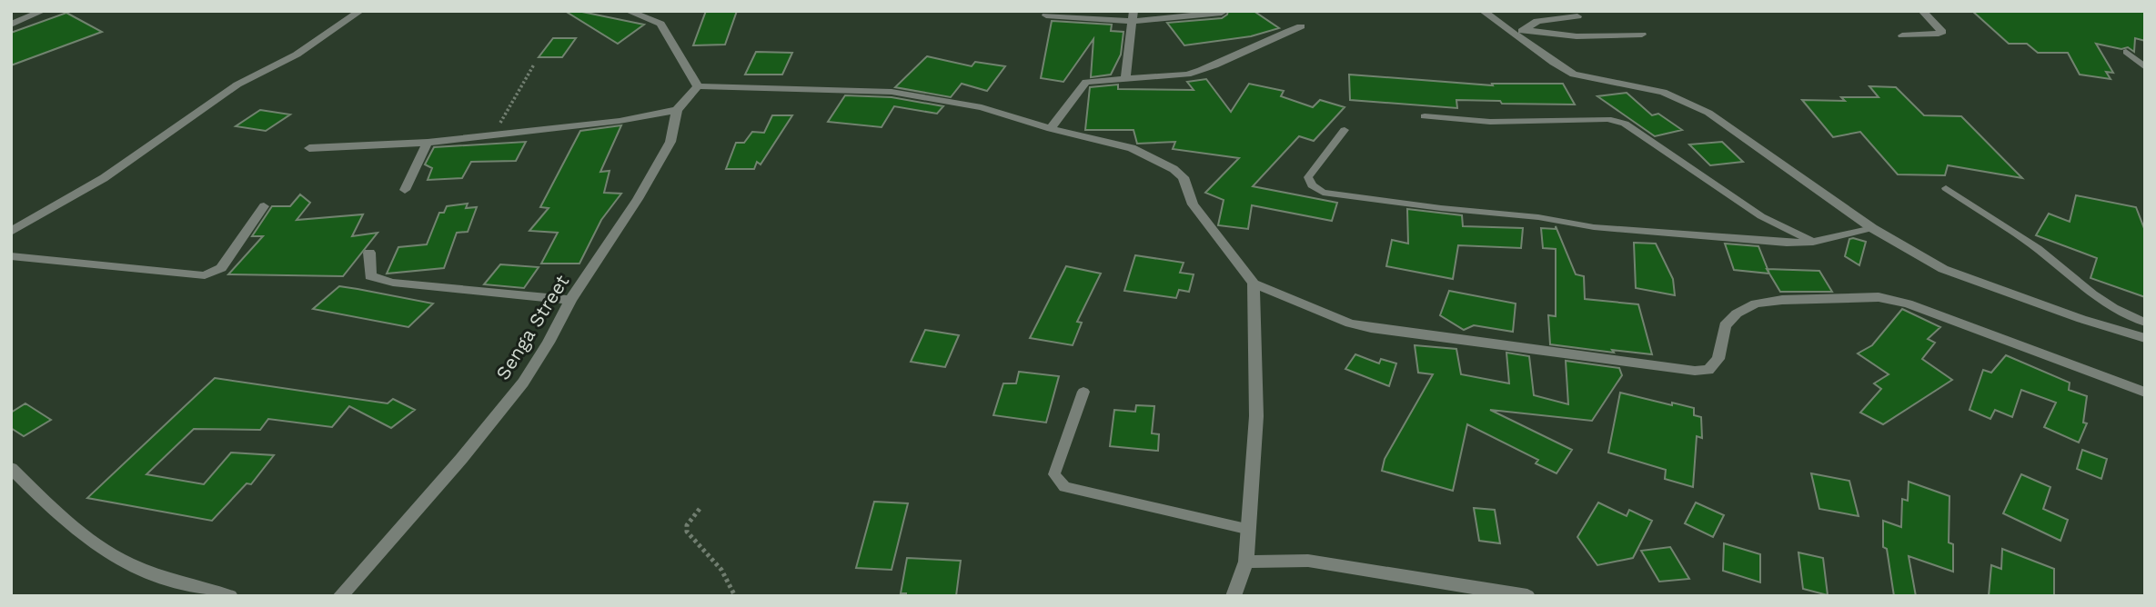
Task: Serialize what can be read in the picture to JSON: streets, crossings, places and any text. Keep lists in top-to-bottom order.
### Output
{
  "streets": {
    "street": ["Senga Street"]
  }
}
